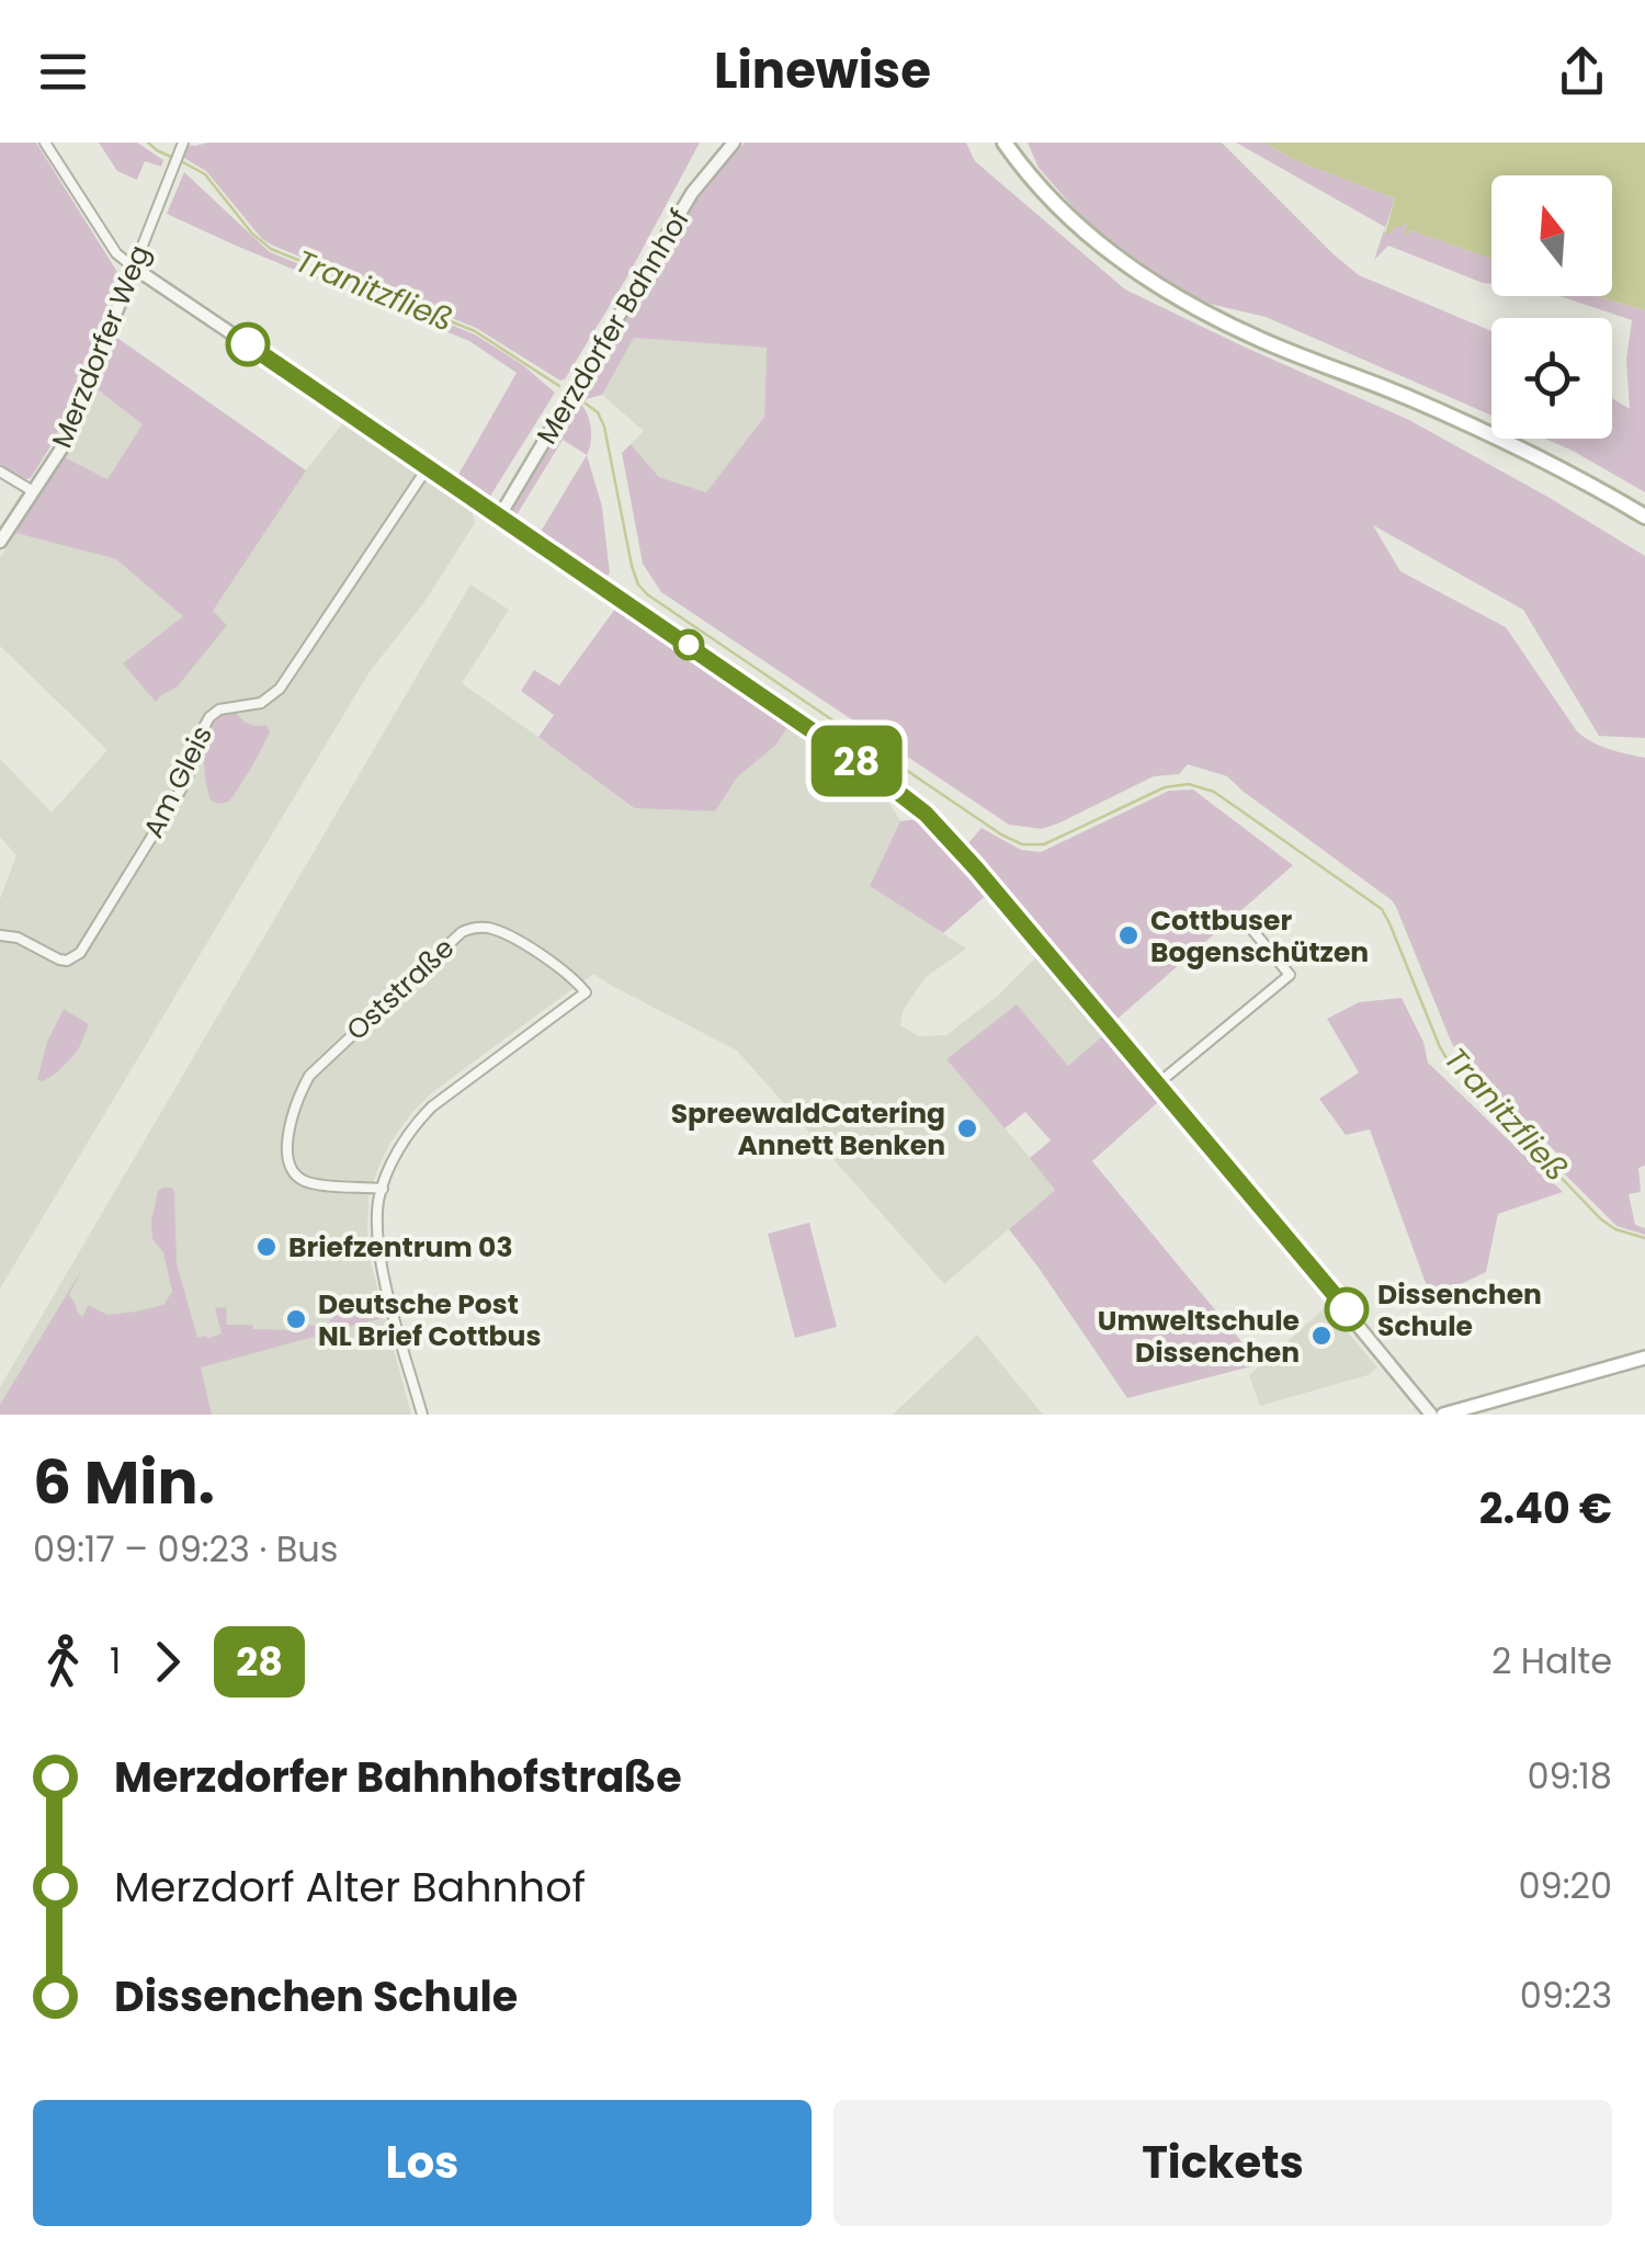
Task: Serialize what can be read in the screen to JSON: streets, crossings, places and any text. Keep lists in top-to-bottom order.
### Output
{
  "streets": {
    "street": [
      "Merzdorfer Bahnhof",
      "Merzdorfer Weg",
      "Am Gleis",
      "Oststraße"
    ]
  },
  "water": ["Tranitzfließ"],
  "places": [
    "Cottbuser Bogenschützen",
    "SpreewaldCatering Annett Benken",
    "Briefzentrum 03",
    "Dissenchen Schule",
    "Deutsche Post NL Brief Cottbus",
    "Umweltschule Dissenchen"
  ],
  "lines": ["bus line 28"],
  "north": "top",
  "page": {
    "header": "Linewise",
    "on_map": "28",
    "heading": ["6 Min.", "09:17 – 09:23 · Bus", "2.40 €"],
    "legs": ["1", "28", "2 Halte"],
    "list": [
      {
        "name": "Merzdorfer Bahnhofstraße",
        "value": "09:18"
      },
      {
        "name": "Merzdorf Alter Bahnhof",
        "value": "09:20"
      },
      {
        "name": "Dissenchen Schule",
        "value": "09:23"
      }
    ],
    "buttons": ["Los", "Tickets"]
  }
}
